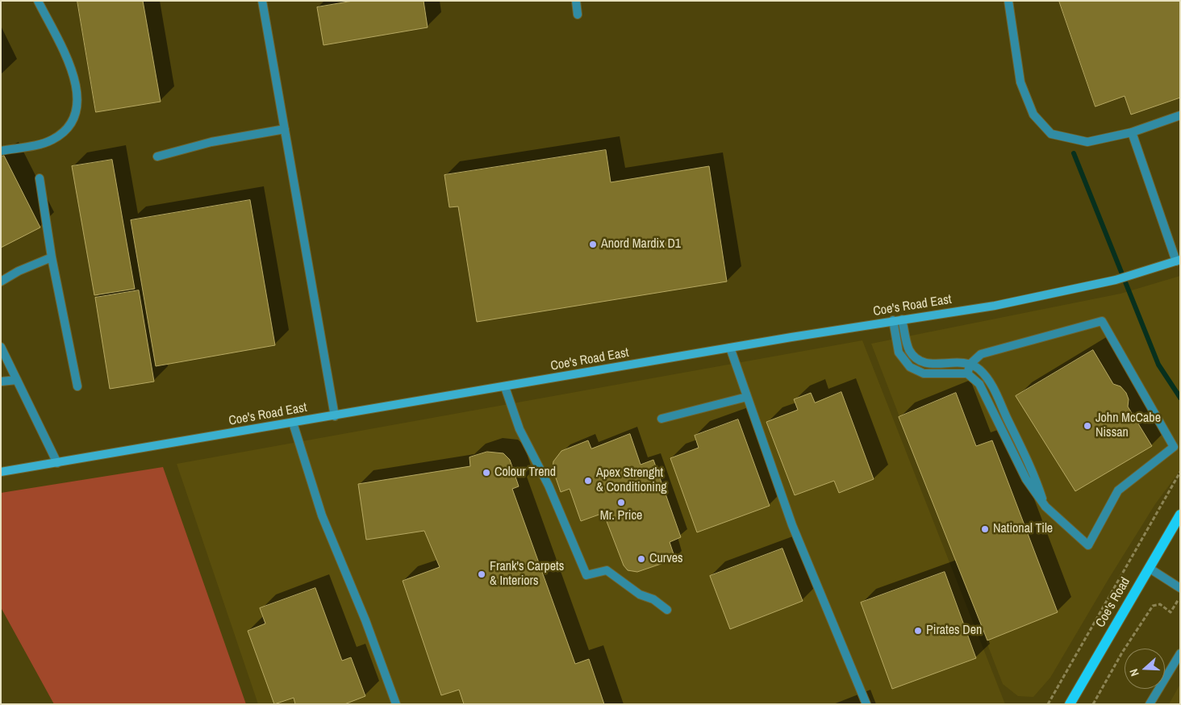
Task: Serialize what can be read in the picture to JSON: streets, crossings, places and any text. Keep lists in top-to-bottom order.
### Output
{
  "streets": {
    "main road": ["Coe's Road"],
    "street": ["Coe's Road East"]
  },
  "places": [
    "Anord Mardix D1",
    "John McCabe Nissan",
    "Colour Trend",
    "Apex Strenght & Conditioning",
    "Mr. Price",
    "National Tile",
    "Curves",
    "Frank's Carpets & Interiors",
    "Pirates Den"
  ],
  "north": "left"
}
